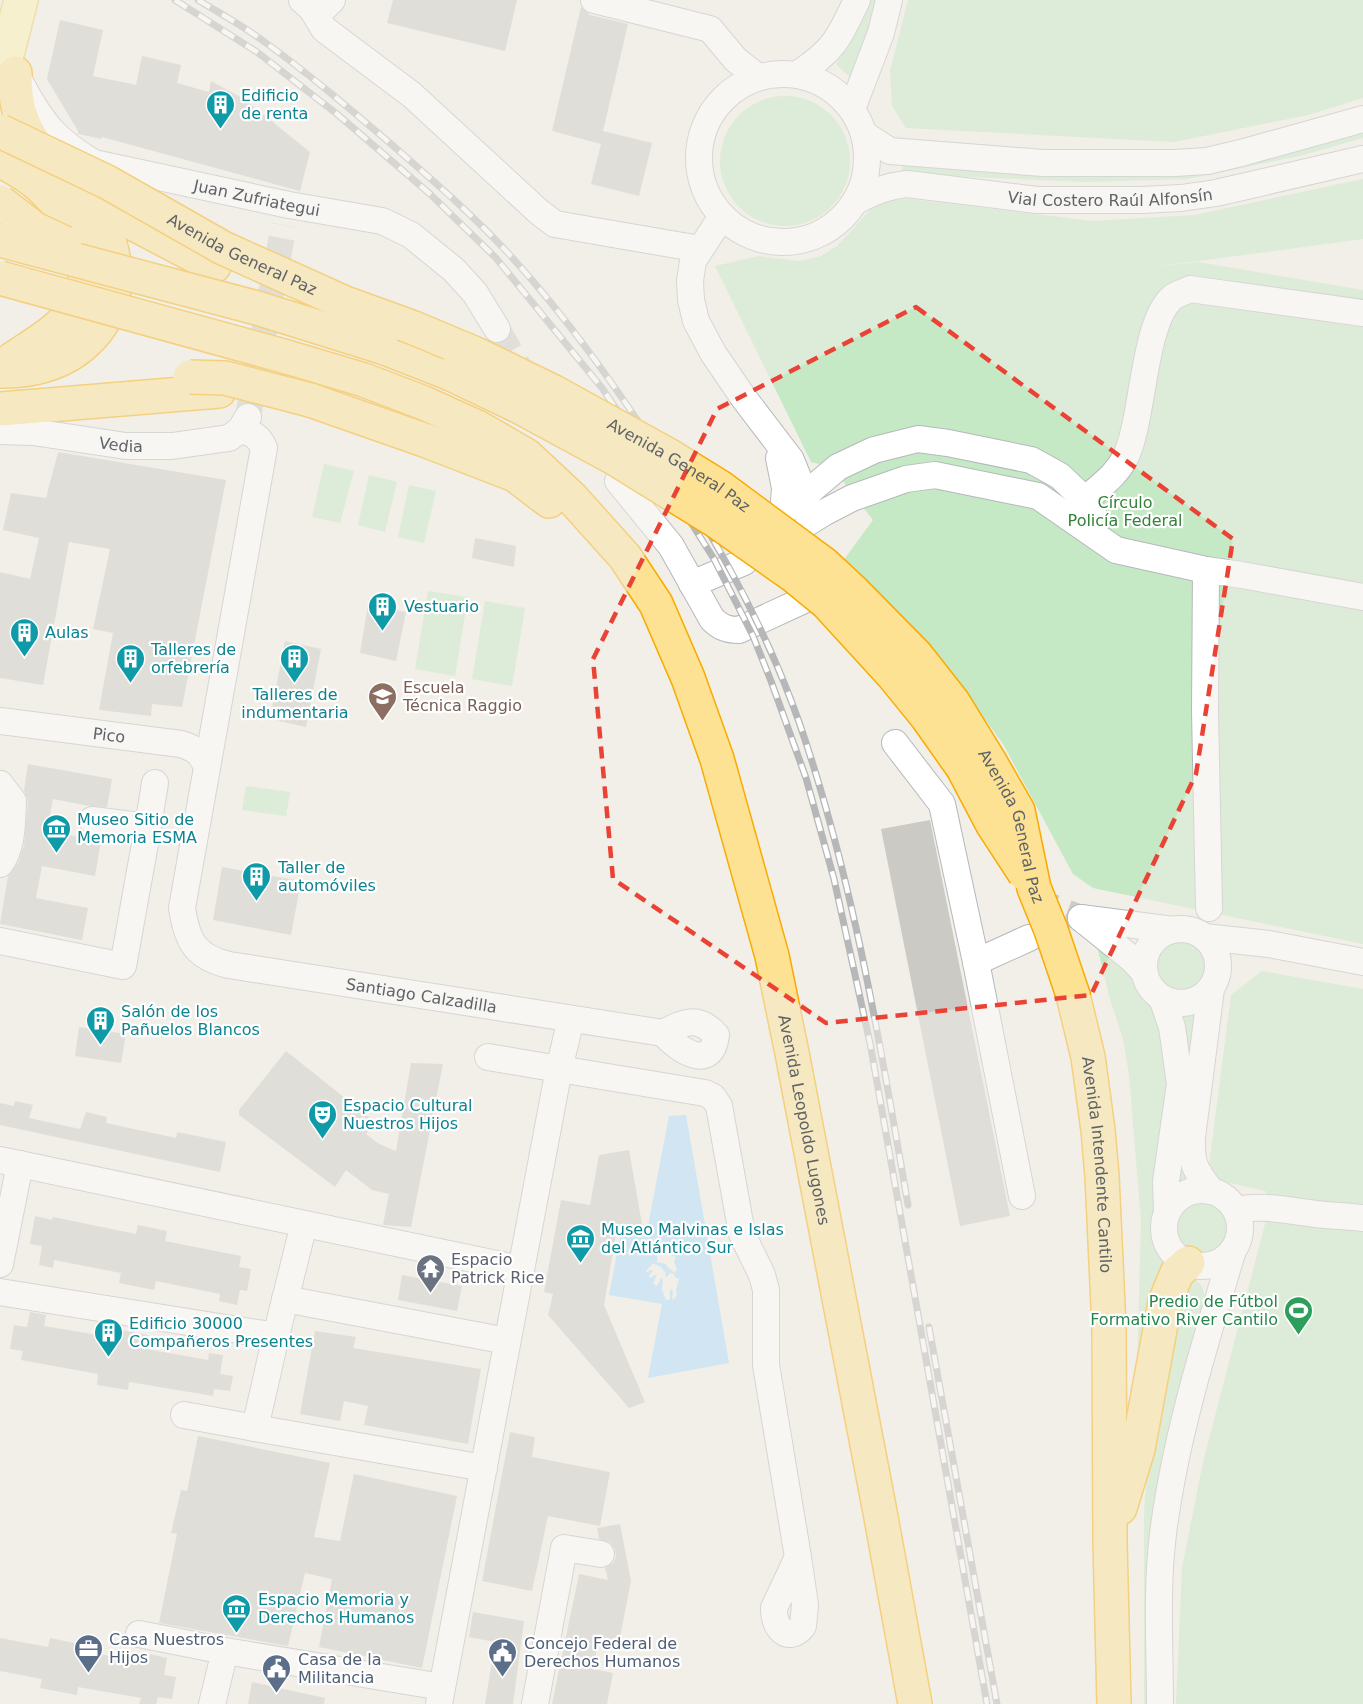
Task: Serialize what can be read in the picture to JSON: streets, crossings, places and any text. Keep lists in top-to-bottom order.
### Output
{
  "streets": {
    "highway": ["Avenida General Paz", "Avenida Leopoldo Lugones", "Avenida Intendente Cantilo"],
    "street": [
      "Vial Costero Raúl Alfonsín",
      "Juan Zufriategui",
      "Vedia",
      "Pico",
      "Santiago Calzadilla"
    ]
  },
  "crossings": [
    ["Avenida General Paz", "Avenida Intendente Cantilo"],
    ["Vedia", "Pico"],
    ["Vedia", "Santiago Calzadilla"],
    ["Pico", "Santiago Calzadilla"]
  ],
  "parks": ["Círculo Policía Federal"],
  "places": {
    "building": [
      "Edificio de renta",
      "Vestuario",
      "Aulas",
      "Talleres de orfebrería",
      "Talleres de indumentaria",
      "Taller de automóviles",
      "Salón de los Pañuelos Blancos",
      "Edificio 30000 Compañeros Presentes"
    ],
    "school or university": ["Escuela Técnica Raggio"],
    "museum": ["Museo Sitio de Memoria ESMA", "Museo Malvinas e Islas del Atlántico Sur", "Espacio Memoria y Derechos Humanos"],
    "theatre": ["Espacio Cultural Nuestros Hijos"],
    "temple": ["Espacio Patrick Rice"],
    "sports": ["Predio de Fútbol Formativo River Cantilo"],
    "office": ["Casa Nuestros Hijos"],
    "public building": ["Concejo Federal de Derechos Humanos", "Casa de la Militancia"]
  }
}
